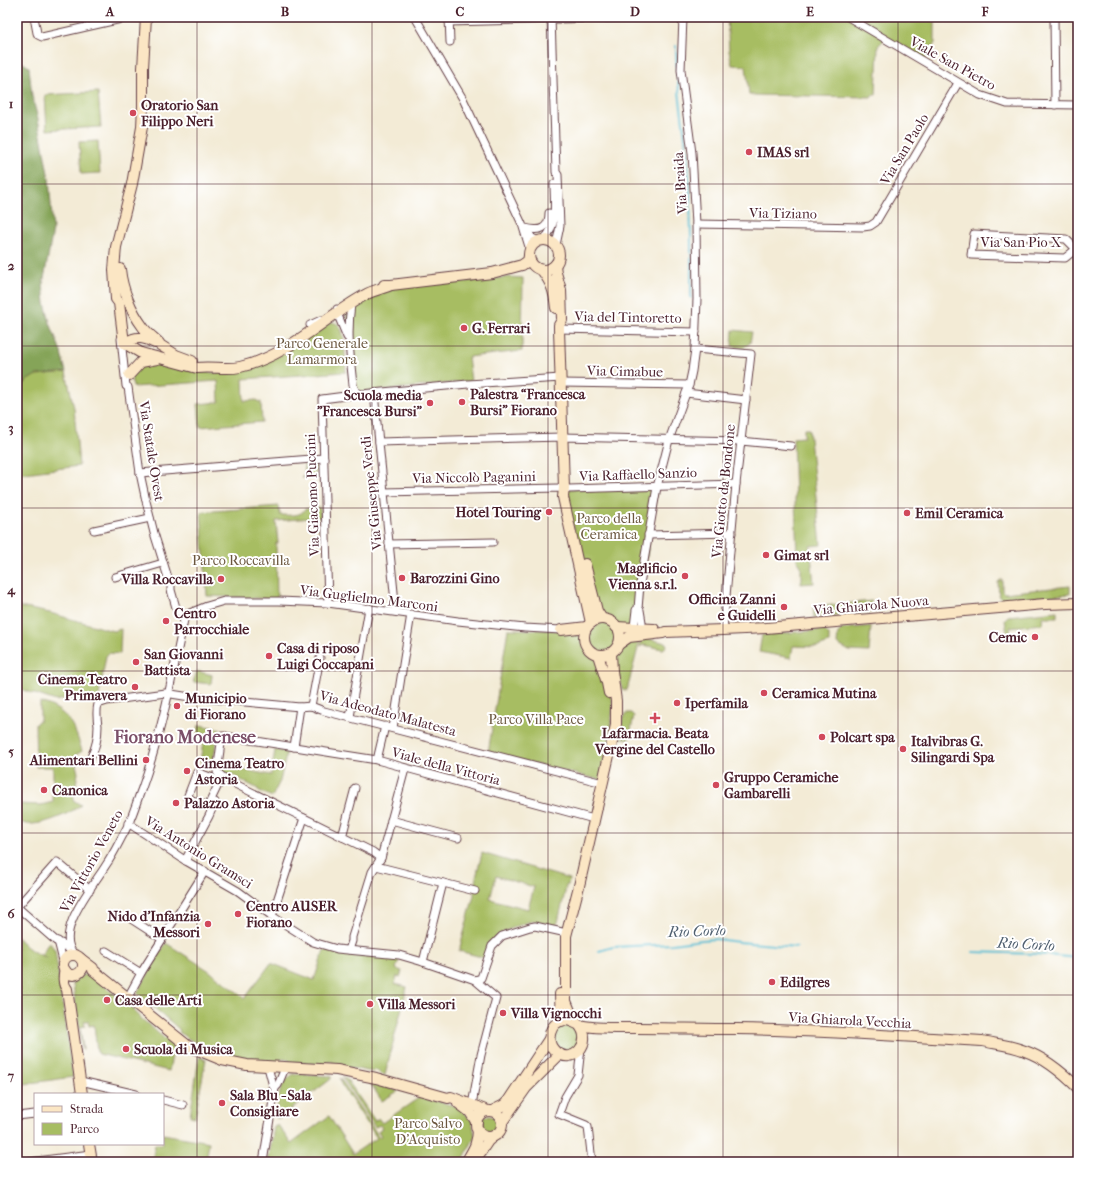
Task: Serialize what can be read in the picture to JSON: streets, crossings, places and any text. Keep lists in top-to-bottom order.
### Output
{
  "streets": {
    "street": [
      "Viale San Pietro",
      "Via San Paolo",
      "Via Braida",
      "Via Tiziano",
      "Via San Pio X",
      "Via del Tintoretto",
      "Via Cimabue",
      "Via Statale Ovest",
      "Via Raffaello Sanzio",
      "Via Niccolò Paganini",
      "Via Giotto da Bondone",
      "Via Giuseppe Verdi",
      "Via Giacomo Puccini",
      "Via Guglielmo Marconi",
      "Via Ghiarola Nuova",
      "Via Adeodato Malatesta",
      "Viale della Vittoria",
      "Via Antonio Gramsci",
      "Via Vittorio Veneto",
      "Via Ghiarola Vecchia"
    ]
  },
  "crossings": [
    ["Viale San Pietro", "Via San Paolo"],
    ["Via San Paolo", "Via Tiziano"],
    ["Via Braida", "Via Tiziano"],
    ["Via Braida", "Via del Tintoretto"],
    ["Via Braida", "Via Cimabue"],
    ["Via Braida", "Via Raffaello Sanzio"],
    ["Via Braida", "Via Giotto da Bondone"],
    ["Via Braida", "Via Ghiarola Nuova"],
    ["Via Cimabue", "Via Giuseppe Verdi"],
    ["Via Statale Ovest", "Via Guglielmo Marconi"],
    ["Via Statale Ovest", "Via Vittorio Veneto"],
    ["Via Raffaello Sanzio", "Via Niccolò Paganini"],
    ["Via Raffaello Sanzio", "Via Giotto da Bondone"],
    ["Via Niccolò Paganini", "Via Giuseppe Verdi"],
    ["Via Giotto da Bondone", "Via Ghiarola Nuova"],
    ["Via Giuseppe Verdi", "Via Guglielmo Marconi"],
    ["Via Giacomo Puccini", "Via Guglielmo Marconi"],
    ["Via Guglielmo Marconi", "Via Vittorio Veneto"],
    ["Via Adeodato Malatesta", "Via Vittorio Veneto"],
    ["Via Antonio Gramsci", "Via Vittorio Veneto"]
  ],
  "districts": ["Fiorano Modenese"],
  "water": ["Rio Corlo"],
  "parks": [
    "Parco Generale Lamarmora",
    "Parco della Ceramica",
    "Parco Roccavilla",
    "Parco Villa Pace",
    "Parco Salvo D’Acquisto"
  ],
  "places": {
    "other": [
      "Oratorio San Filippo Neri",
      "IMAS srl",
      "G. Ferrari",
      "Palestra “Francesca Bursi” Fiorano",
      "Scuola media \"Francesca Bursi\"",
      "Hotel Touring",
      "Emil Ceramica",
      "Gimat srl",
      "Maglificio Vienna s.r.l.",
      "Barozzini Gino",
      "Villa Roccavilla",
      "Officina Zanni e Guidelli",
      "Centro Parrocchiale",
      "Cemic",
      "Casa di riposo Luigi Coccapani",
      "San Giovanni Battista",
      "Cinema Teatro Primavera",
      "Ceramica Mutina",
      "Iperfamila",
      "Municipio di Fiorano",
      "Polcart spa",
      "Italvibras G. Silingardi Spa",
      "Alimentari Bellini",
      "Cinema Teatro Astoria",
      "Gruppo Ceramiche Gambarelli",
      "Canonica",
      "Palazzo Astoria",
      "Centro AUSER Fiorano",
      "Nido d’Infanzia Messori",
      "Edilgres",
      "Casa delle Arti",
      "Villa Messori",
      "Villa Vignocchi",
      "Scuola di Musica",
      "Sala Blu - Sala Consigliare"
    ],
    "health": ["Lafarmacia. Beata Vergine del Castello"]
  },
  "legend": ["Strada", "Parco"],
  "grid": {
    "columns": [
      "A",
      "B",
      "C",
      "D",
      "E",
      "F"
    ],
    "rows": [
      "1",
      "2",
      "3",
      "4",
      "5",
      "6",
      "7"
    ]
  }
}
